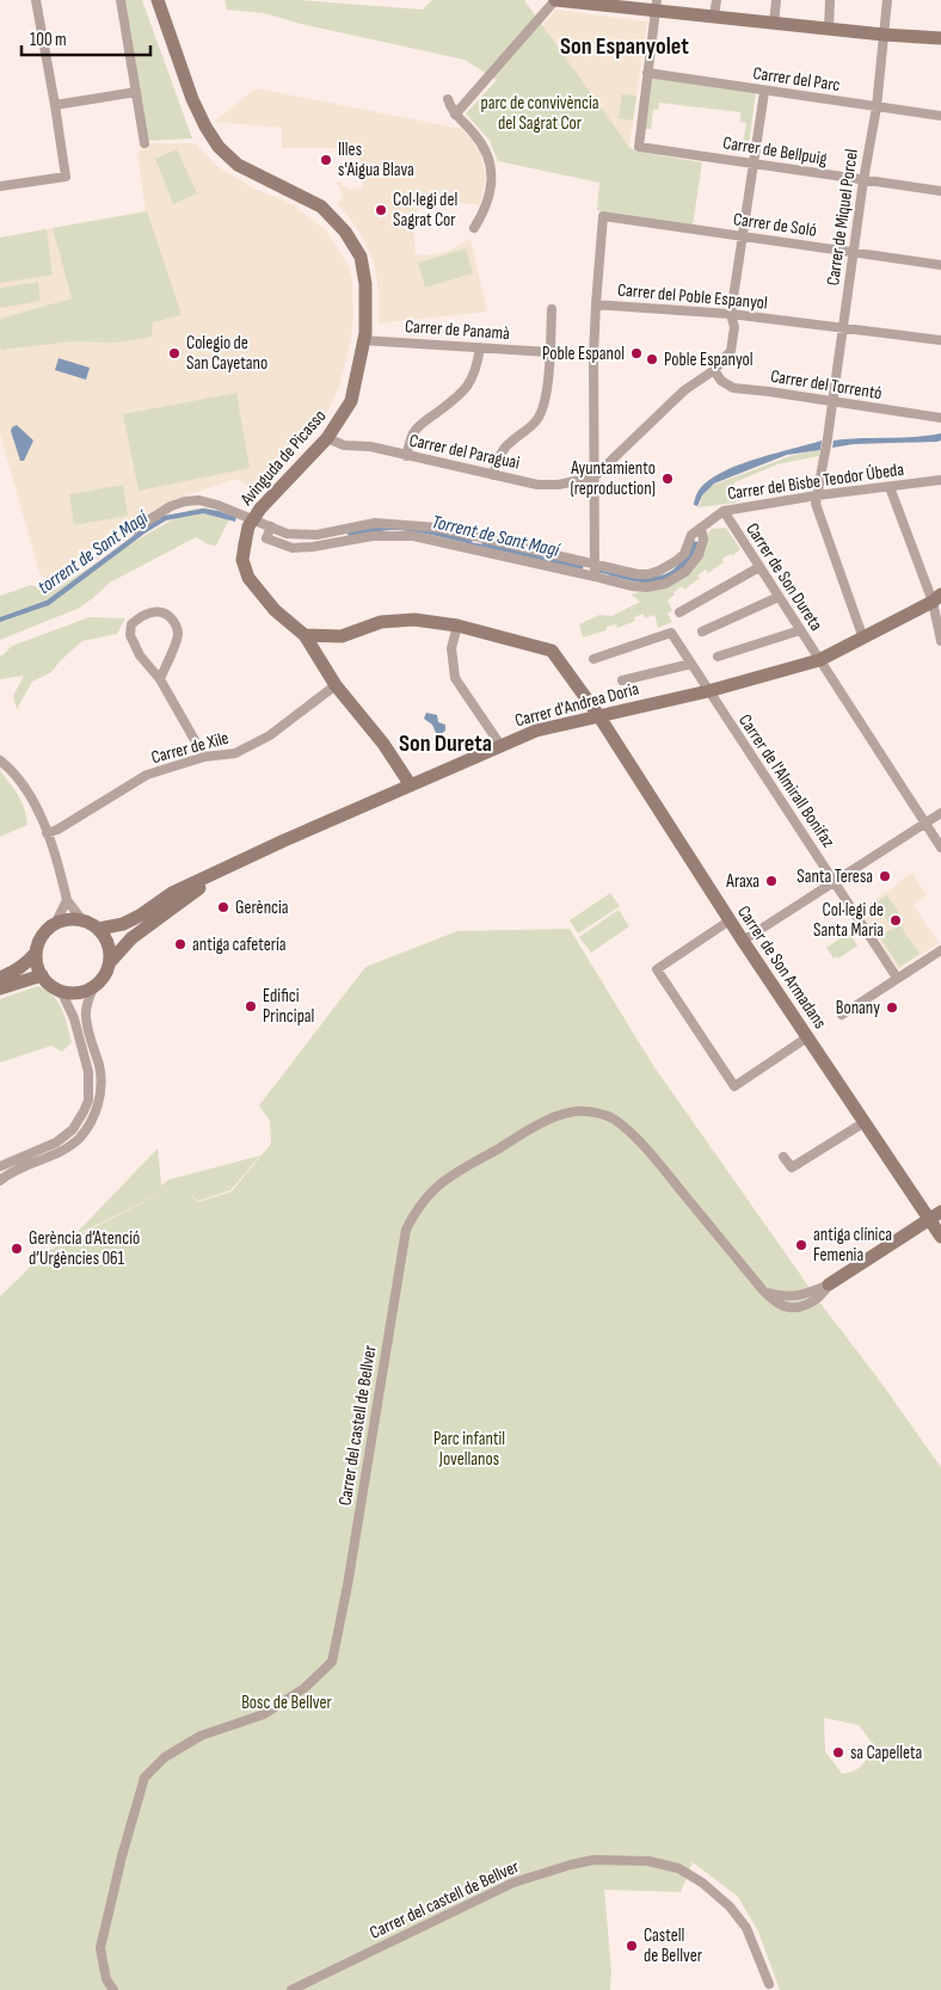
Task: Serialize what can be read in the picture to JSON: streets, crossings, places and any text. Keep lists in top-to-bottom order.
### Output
{
  "streets": {
    "street": [
      "Carrer del Parc",
      "Carrer de Bellpuig",
      "Carrer de Miquel Porcel",
      "Carrer de Soló",
      "Carrer del Poble Espanyol",
      "Carrer de Panamà",
      "Carrer del Torrentó",
      "Carrer del Paraguai",
      "Avinguda de Picasso",
      "Carrer del Bisbe Teodor Úbeda",
      "Carrer de Son Dureta",
      "Carrer d'Andrea Doria",
      "Carrer de Xile",
      "Carrer de l'Almirall Bonifaz",
      "Carrer de Son Armadans",
      "Carrer del castell de Bellver"
    ]
  },
  "crossings": [
    ["Carrer del Parc", "Carrer de Bellpuig"],
    ["Carrer del Parc", "Carrer de Miquel Porcel"],
    ["Carrer del Parc", "Carrer del Poble Espanyol"],
    ["Carrer de Bellpuig", "Carrer de Miquel Porcel"],
    ["Carrer de Bellpuig", "Carrer del Poble Espanyol"],
    ["Carrer de Miquel Porcel", "Carrer de Soló"],
    ["Carrer de Miquel Porcel", "Carrer del Poble Espanyol"],
    ["Carrer de Miquel Porcel", "Carrer del Torrentó"],
    ["Carrer de Miquel Porcel", "Carrer del Bisbe Teodor Úbeda"],
    ["Carrer de Soló", "Carrer del Poble Espanyol"],
    ["Carrer del Poble Espanyol", "Carrer del Torrentó"],
    ["Carrer del Poble Espanyol", "Carrer del Paraguai"],
    ["Carrer de Panamà", "Avinguda de Picasso"],
    ["Carrer del Paraguai", "Avinguda de Picasso"],
    ["Avinguda de Picasso", "Carrer d'Andrea Doria"],
    ["Avinguda de Picasso", "Carrer de Xile"],
    ["Carrer del Bisbe Teodor Úbeda", "Carrer de Son Dureta"],
    ["Carrer de Son Dureta", "Carrer d'Andrea Doria"],
    ["Carrer d'Andrea Doria", "Carrer de l'Almirall Bonifaz"],
    ["Carrer d'Andrea Doria", "Carrer de Son Armadans"]
  ],
  "districts": ["Son Espanyolet", "Son Dureta"],
  "water": ["Torrent de Sant Magí", "torrent de Sant Magí"],
  "parks": ["parc de convivència del Sagrat Cor", "Parc infantil Jovellanos", "Bosc de Bellver"],
  "places": [
    "Illes s'Aigua Blava",
    "Col·legi del Sagrat Cor",
    "Colegio de San Cayetano",
    "Poble Espanol",
    "Poble Espanyol",
    "Ayuntamiento (reproduction)",
    "Santa Teresa",
    "Araxa",
    "Gerència",
    "Col·legi de Santa Maria",
    "antiga cafetería",
    "Edifici Principal",
    "Bonany",
    "antiga clínica Femenia",
    "Gerència d’Atenció d’Urgències 061",
    "sa Capelleta",
    "Castell de Bellver"
  ],
  "scale_bar": "100 m"
}
